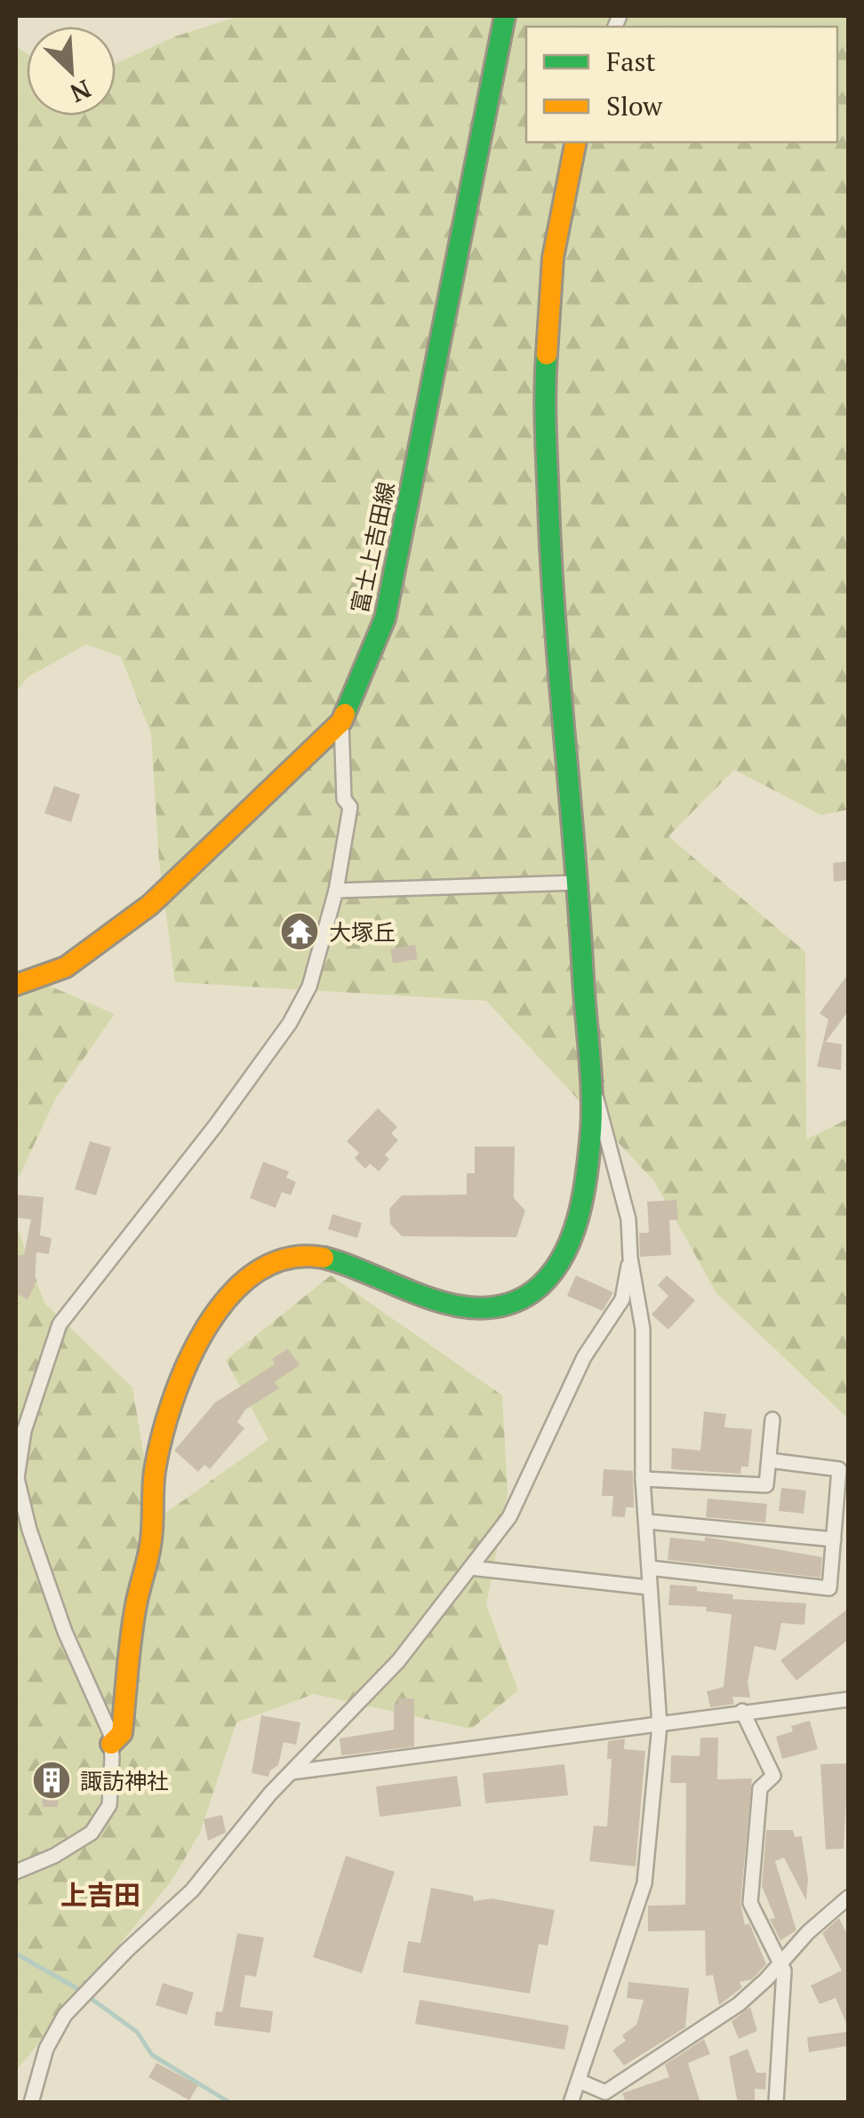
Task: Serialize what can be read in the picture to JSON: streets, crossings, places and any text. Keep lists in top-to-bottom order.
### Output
{
  "streets": {
    "street": ["富士上吉田線"]
  },
  "districts": ["上吉田"],
  "places": {
    "temple": ["大塚丘"],
    "building": ["諏訪神社"]
  },
  "legend": ["Fast", "Slow"],
  "north": "bottom right"
}
